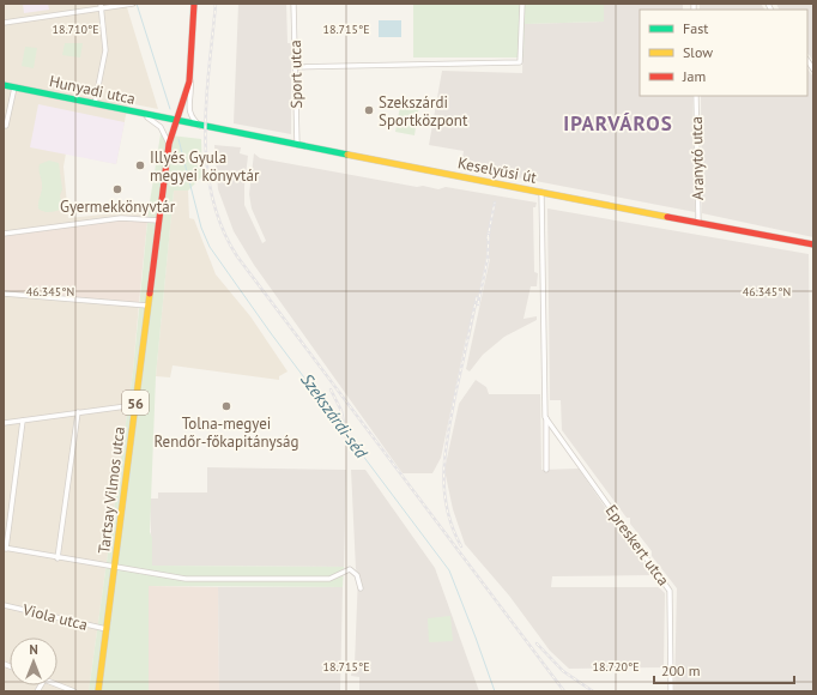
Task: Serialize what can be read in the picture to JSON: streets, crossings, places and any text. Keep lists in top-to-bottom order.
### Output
{
  "streets": {
    "street": [
      "Sport utca",
      "Hunyadi utca",
      "Aranytó utca",
      "Keselyűsi út",
      "56",
      "Tartsay Vilmos utca",
      "Epreskert utca",
      "Viola utca"
    ]
  },
  "crossings": [
    ["Sport utca", "Keselyűsi út"],
    ["Hunyadi utca", "Keselyűsi út"],
    ["Hunyadi utca", "56"],
    ["Hunyadi utca", "Tartsay Vilmos utca"],
    ["Aranytó utca", "Keselyűsi út"],
    ["Keselyűsi út", "56"],
    ["Keselyűsi út", "Tartsay Vilmos utca"],
    ["56", "Tartsay Vilmos utca"],
    ["Tartsay Vilmos utca", "Viola utca"]
  ],
  "districts": ["IPARVÁROS"],
  "water": ["Szekszárdi-séd"],
  "places": [
    "Szekszárdi Sportközpont",
    "Illyés Gyula megyei könyvtár",
    "Gyermekkönyvtár",
    "Tolna-megyei Rendőr-főkapitányság"
  ],
  "legend": ["Fast", "Slow", "Jam"],
  "scale_bar": "200 m",
  "north": "top",
  "coordinates": [
    "18.710°E",
    "18.715°E",
    "46.345°N",
    "18.720°E"
  ]
}
